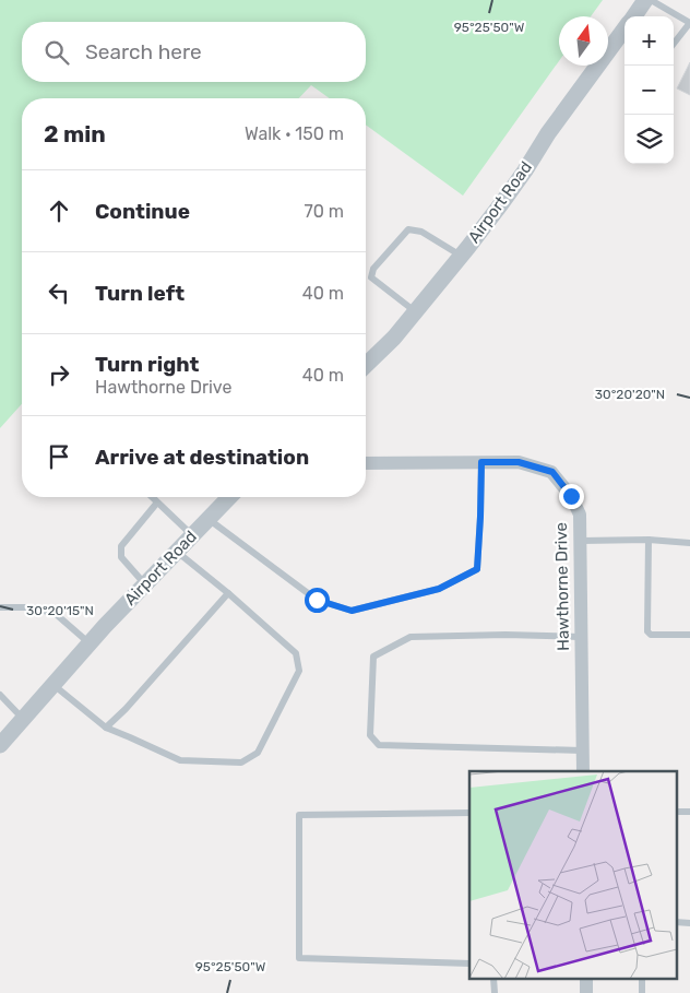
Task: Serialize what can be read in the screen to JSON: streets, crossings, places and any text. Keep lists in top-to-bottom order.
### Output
{
  "streets": {
    "street": ["Airport Road", "Hawthorne Drive"]
  },
  "north": "top",
  "page": {
    "map_buttons": ["+", "−"],
    "search": "Search here",
    "heading": ["2 min", "Walk · 150 m"],
    "list": [
      ["Continue", "70 m"],
      ["Turn left", "40 m"],
      ["Turn right", "Hawthorne Drive", "40 m"],
      "Arrive at destination"
    ]
  },
  "coordinates": ["95°25'50\"W", "30°20'20\"N", "30°20'15\"N"]
}
